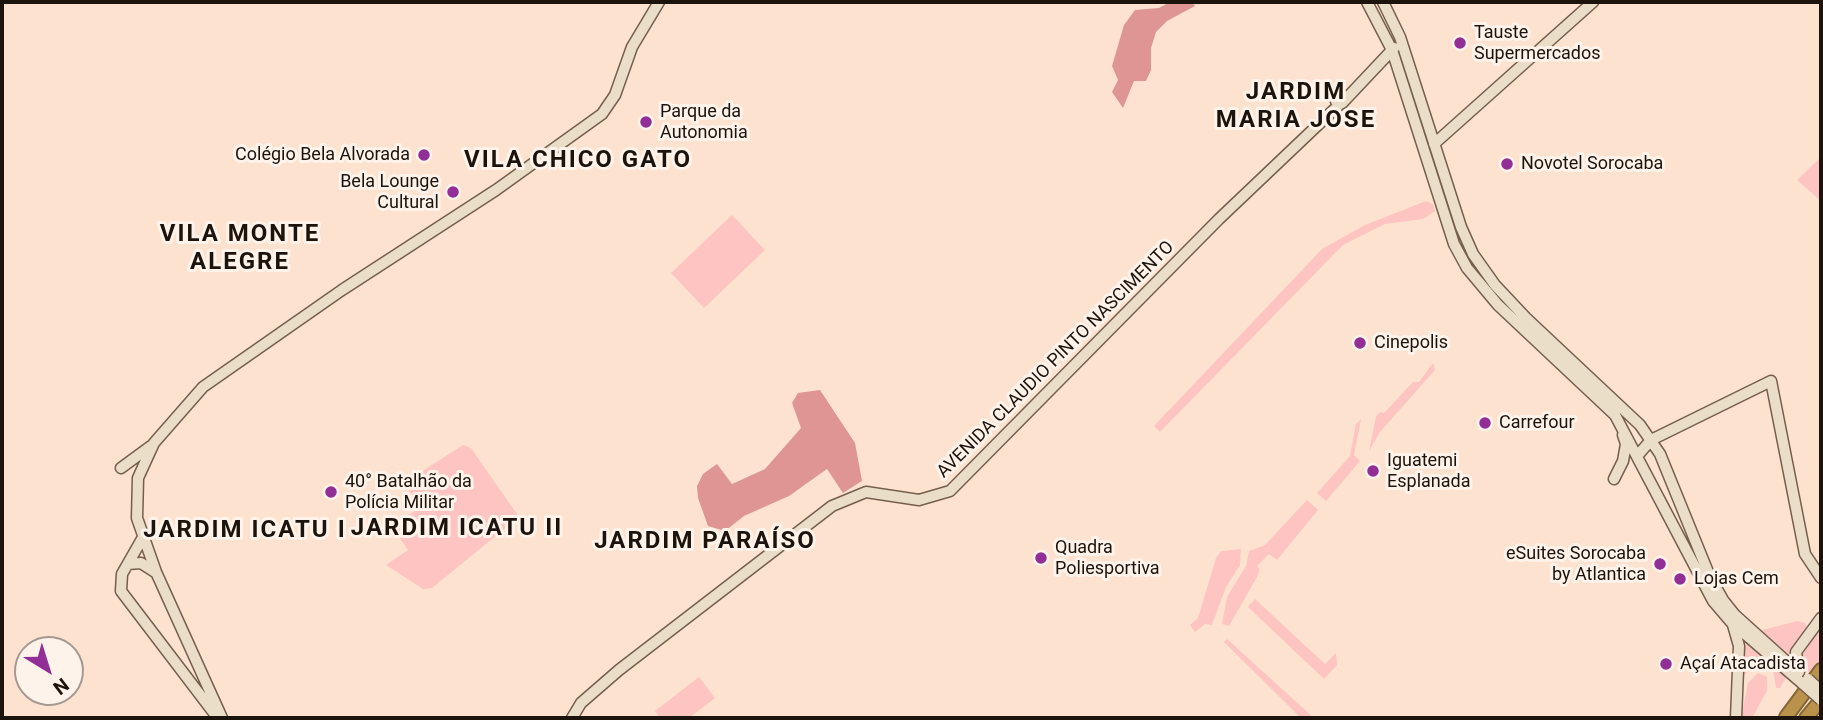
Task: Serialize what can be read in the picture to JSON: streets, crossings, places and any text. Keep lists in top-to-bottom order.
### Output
{
  "streets": {
    "main road": ["AVENIDA CLAUDIO PINTO NASCIMENTO"]
  },
  "districts": [
    "JARDIM MARIA JOSE",
    "VILA CHICO GATO",
    "VILA MONTE ALEGRE",
    "JARDIM ICATU II",
    "JARDIM ICATU I",
    "JARDIM PARAÍSO"
  ],
  "places": [
    "Tauste Supermercados",
    "Parque da Autonomia",
    "Colégio Bela Alvorada",
    "Novotel Sorocaba",
    "Bela Lounge Cultural",
    "Cinepolis",
    "Carrefour",
    "Iguatemi Esplanada",
    "40° Batalhão da Polícia Militar",
    "Quadra Poliesportiva",
    "eSuites Sorocaba by Atlantica",
    "Lojas Cem",
    "Açaí Atacadista"
  ],
  "north": "bottom right"
}
